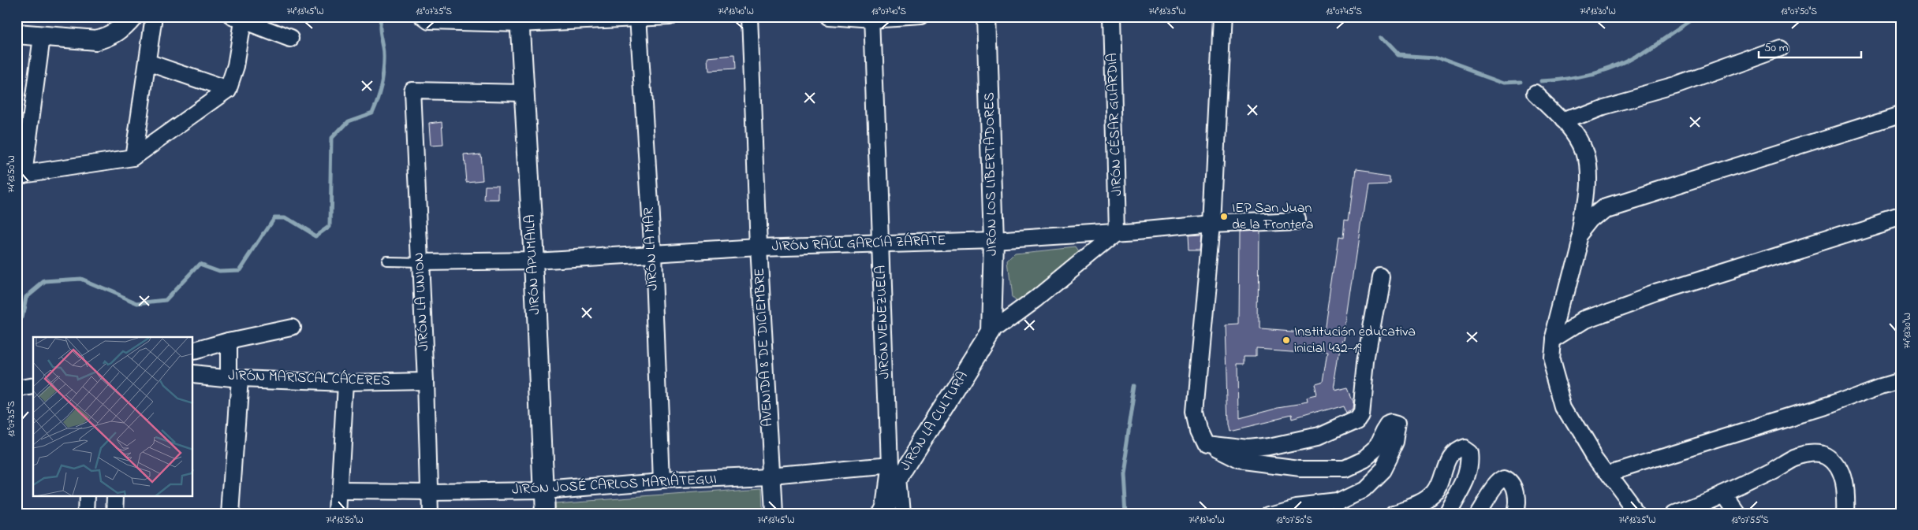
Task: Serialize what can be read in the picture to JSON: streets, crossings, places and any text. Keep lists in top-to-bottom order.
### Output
{
  "streets": {
    "street": [
      "JIRÓN CÉSAR GUARDIA",
      "JIRÓN LOS LIBERTADORES",
      "JIRÓN RAÚL GARCÍA ZÁRATE",
      "JIRÓN LA MAR",
      "JIRÓN APUMAILA",
      "JIRÓN LA UNION",
      "JIRÓN VENEZUELA",
      "AVENIDA 8 DE DICIEMBRE",
      "JIRÓN MARISCAL CÁCERES",
      "JIRÓN LA CULTURA",
      "JIRÓN JOSÉ CARLOS MARIÁTEGUI"
    ]
  },
  "crossings": [
    ["JIRÓN CÉSAR GUARDIA", "JIRÓN RAÚL GARCÍA ZÁRATE"],
    ["JIRÓN LOS LIBERTADORES", "JIRÓN RAÚL GARCÍA ZÁRATE"],
    ["JIRÓN LOS LIBERTADORES", "JIRÓN LA CULTURA"],
    ["JIRÓN RAÚL GARCÍA ZÁRATE", "JIRÓN LA MAR"],
    ["JIRÓN RAÚL GARCÍA ZÁRATE", "JIRÓN APUMAILA"],
    ["JIRÓN RAÚL GARCÍA ZÁRATE", "JIRÓN LA UNION"],
    ["JIRÓN RAÚL GARCÍA ZÁRATE", "JIRÓN VENEZUELA"],
    ["JIRÓN RAÚL GARCÍA ZÁRATE", "AVENIDA 8 DE DICIEMBRE"],
    ["JIRÓN LA MAR", "JIRÓN JOSÉ CARLOS MARIÁTEGUI"],
    ["JIRÓN APUMAILA", "JIRÓN LA UNION"],
    ["JIRÓN APUMAILA", "JIRÓN JOSÉ CARLOS MARIÁTEGUI"],
    ["JIRÓN LA UNION", "JIRÓN MARISCAL CÁCERES"],
    ["JIRÓN LA UNION", "JIRÓN JOSÉ CARLOS MARIÁTEGUI"],
    ["JIRÓN VENEZUELA", "JIRÓN LA CULTURA"],
    ["JIRÓN VENEZUELA", "JIRÓN JOSÉ CARLOS MARIÁTEGUI"],
    ["AVENIDA 8 DE DICIEMBRE", "JIRÓN JOSÉ CARLOS MARIÁTEGUI"],
    ["JIRÓN LA CULTURA", "JIRÓN JOSÉ CARLOS MARIÁTEGUI"]
  ],
  "places": ["IEP San Juan de la Frontera", "Institución educativa inicial 432-19"],
  "scale_bar": "50 m",
  "coordinates": [
    "74°13'45\"W",
    "13°07'35\"S",
    "74°13'40\"W",
    "13°07'40\"S",
    "74°13'35\"W",
    "13°07'45\"S",
    "74°13'30\"W",
    "13°07'50\"S",
    "74°13'50\"W",
    "13°07'55\"S"
  ]
}
